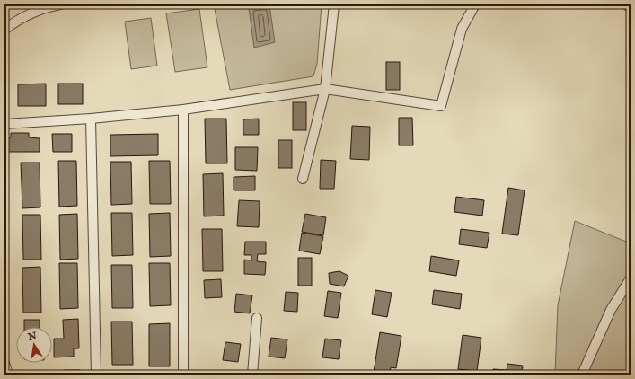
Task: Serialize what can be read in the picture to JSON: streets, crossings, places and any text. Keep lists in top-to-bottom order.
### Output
{
  "north": "top"
}
